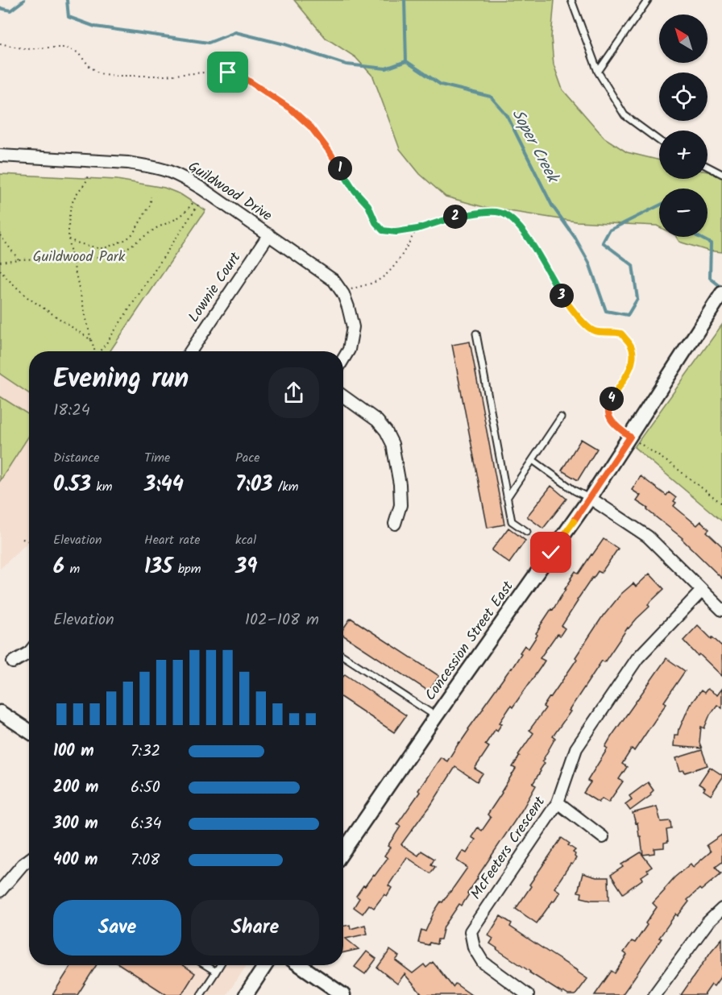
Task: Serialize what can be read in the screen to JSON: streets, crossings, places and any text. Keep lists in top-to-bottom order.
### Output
{
  "streets": {
    "street": [
      "Guildwood Drive",
      "Lownie Court",
      "Concession Street East",
      "McFeeters Crescent"
    ]
  },
  "crossings": [
    ["Guildwood Drive", "Lownie Court"]
  ],
  "water": ["Soper Creek"],
  "parks": ["Guildwood Park"],
  "north": "top left",
  "page": {
    "map_buttons": ["+", "−"],
    "pins": [
      "1",
      "2",
      "3",
      "4"
    ],
    "heading": ["Evening run", "18:24"],
    "stats": [
      ["Distance", "0.53 km"],
      ["Time", "3:44"],
      ["Pace", "7:03 /km"],
      ["Elevation", "6 m"],
      ["Heart rate", "135 bpm"],
      ["kcal", "39"]
    ],
    "chart": ["Elevation", "102–108 m"],
    "list": [
      {
        "name": "100 m",
        "note": "7:32"
      },
      {
        "name": "200 m",
        "note": "6:50"
      },
      {
        "name": "300 m",
        "note": "6:34"
      },
      {
        "name": "400 m",
        "note": "7:08"
      }
    ],
    "buttons": ["Save", "Share"]
  }
}
